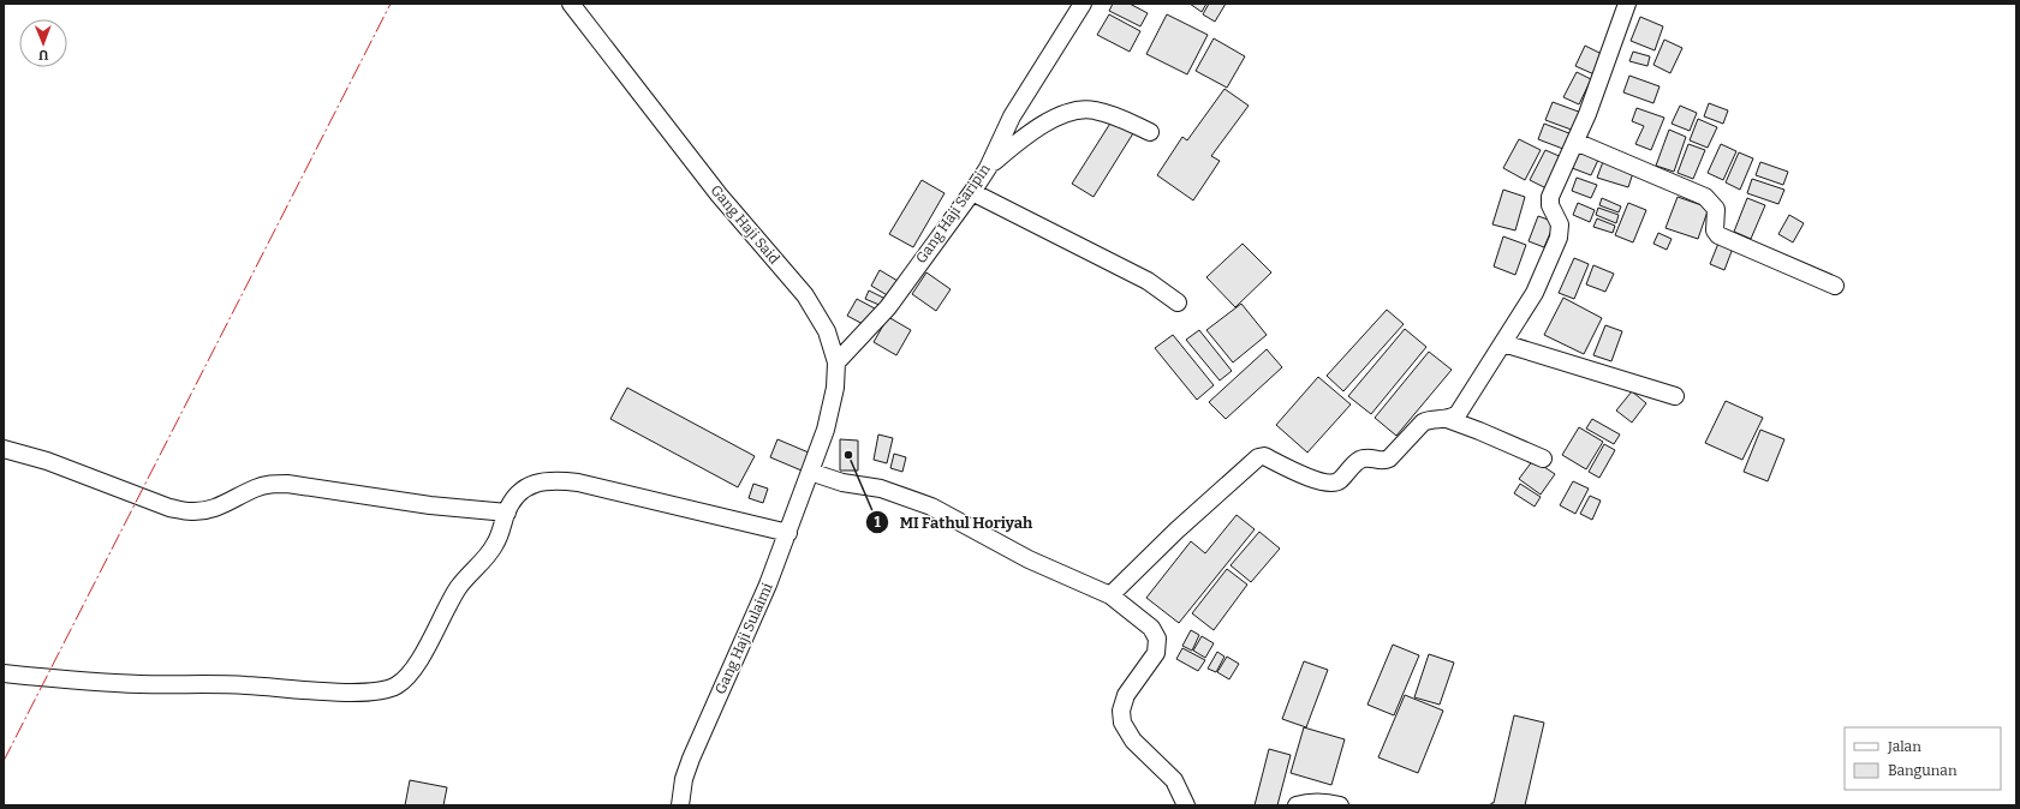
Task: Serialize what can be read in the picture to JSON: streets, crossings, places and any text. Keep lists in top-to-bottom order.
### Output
{
  "streets": {
    "street": ["Gang Haji Saripin", "Gang Haji Said", "Gang Haji Sulaimi"]
  },
  "crossings": [
    ["Gang Haji Saripin", "Gang Haji Said"],
    ["Gang Haji Said", "Gang Haji Sulaimi"]
  ],
  "places": ["MI Fathul Horiyah"],
  "legend": ["Jalan", "Bangunan"],
  "north": "bottom"
}
